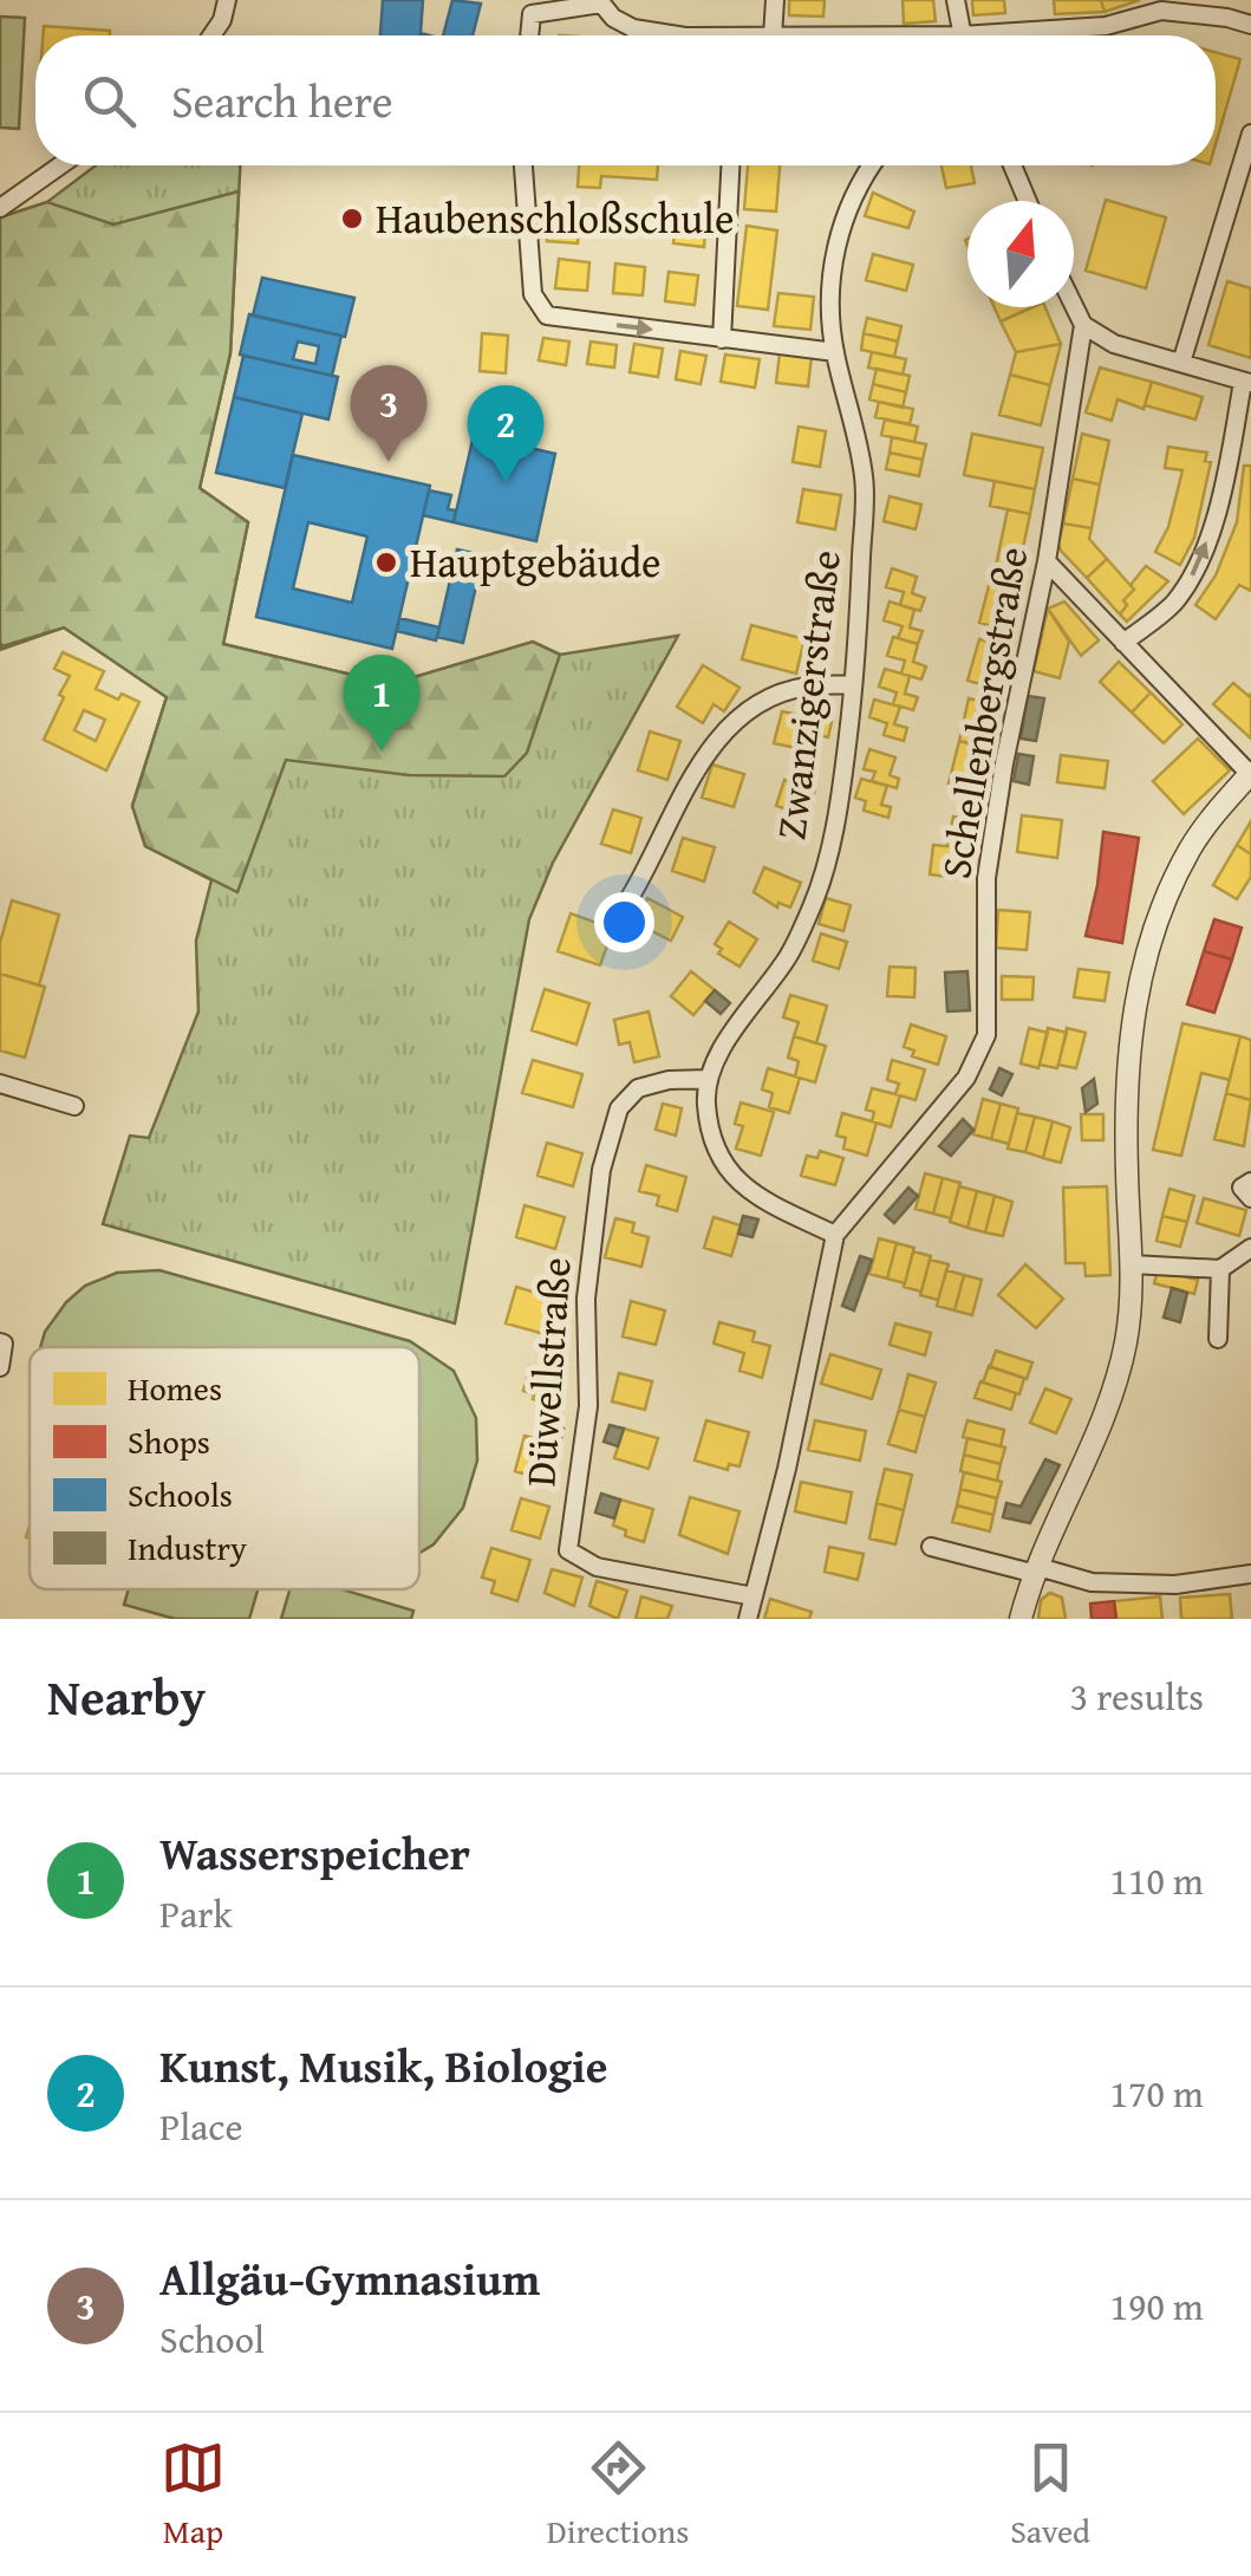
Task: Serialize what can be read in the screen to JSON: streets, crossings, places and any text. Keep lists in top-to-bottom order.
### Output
{
  "streets": {
    "street": ["Zwanzigerstraße", "Schellenbergstraße", "Düwellstraße"]
  },
  "crossings": [
    ["Zwanzigerstraße", "Schellenbergstraße"],
    ["Zwanzigerstraße", "Düwellstraße"],
    ["Schellenbergstraße", "Düwellstraße"]
  ],
  "places": ["Haubenschloßschule", "Hauptgebäude"],
  "legend": [
    "Homes",
    "Shops",
    "Schools",
    "Industry"
  ],
  "north": "top",
  "page": {
    "search": "Search here",
    "pins": ["3", "2", "1"],
    "heading": ["Nearby", "3 results"],
    "list": [
      {
        "mark": "1",
        "name": "Wasserspeicher",
        "note": "Park",
        "value": "110 m"
      },
      {
        "mark": "2",
        "name": "Kunst, Musik, Biologie",
        "note": "Place",
        "value": "170 m"
      },
      {
        "mark": "3",
        "name": "Allgäu-Gymnasium",
        "note": "School",
        "value": "190 m"
      }
    ],
    "nav": ["Map", "Directions", "Saved"]
  }
}
